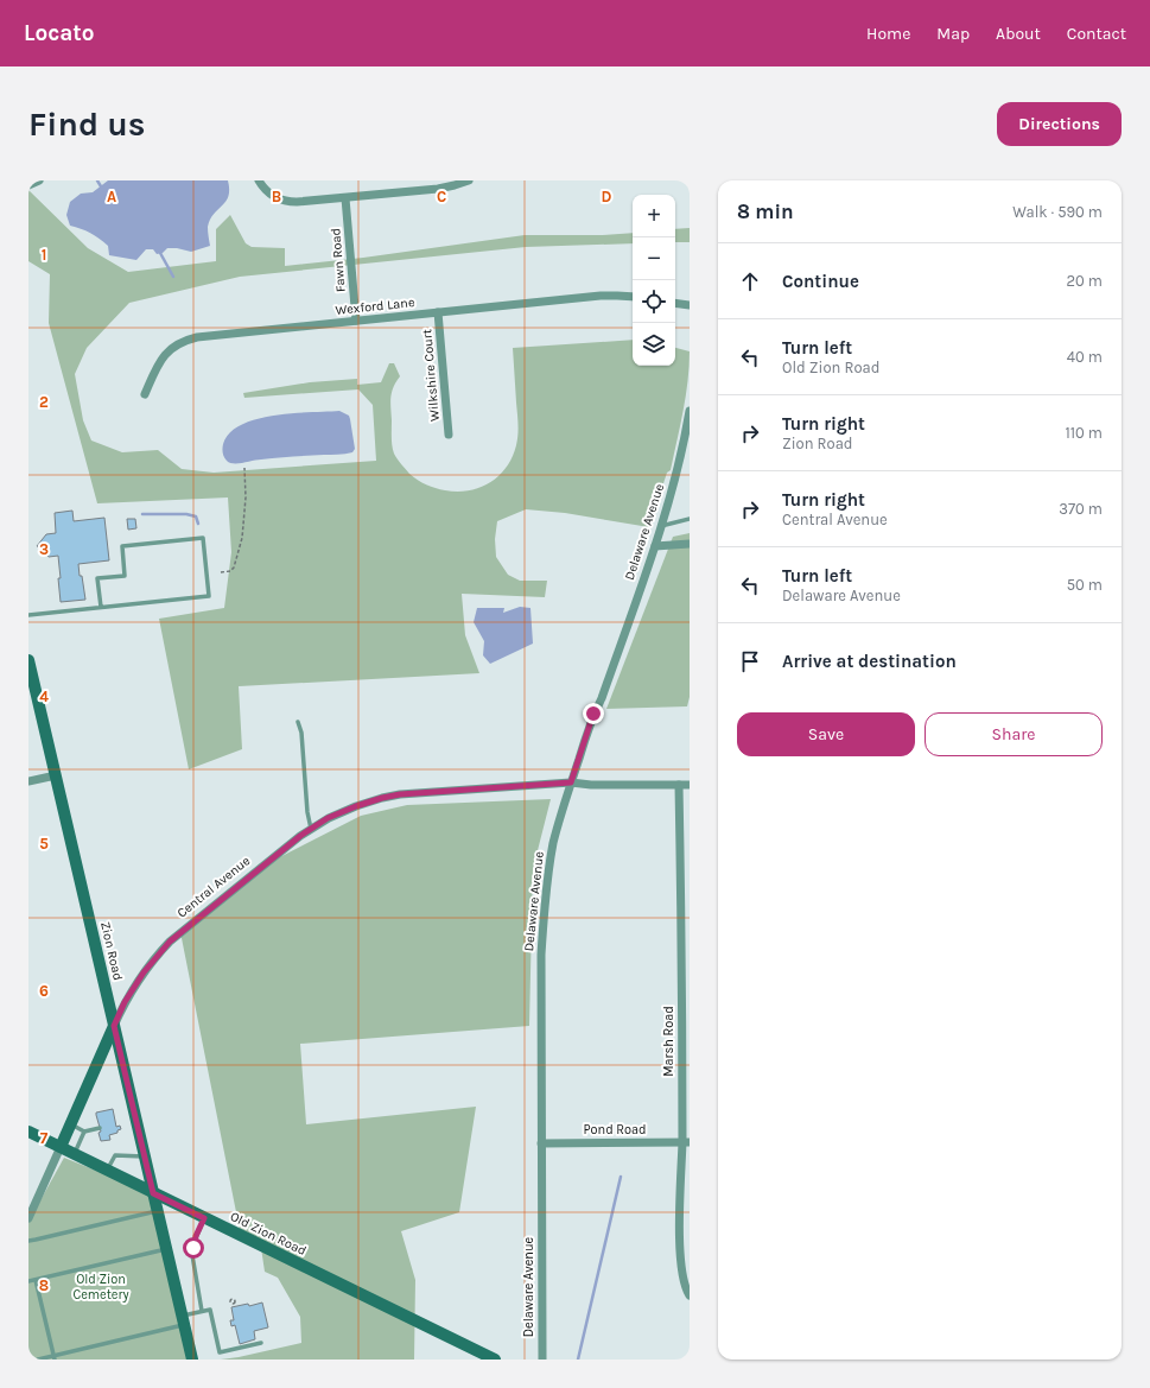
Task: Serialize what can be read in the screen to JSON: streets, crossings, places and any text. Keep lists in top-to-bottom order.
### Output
{
  "streets": {
    "street": [
      "Fawn Road",
      "Wexford Lane",
      "Wilkshire Court",
      "Delaware Avenue",
      "Central Avenue",
      "Zion Road",
      "Marsh Road",
      "Pond Road",
      "Old Zion Road"
    ]
  },
  "crossings": [
    ["Fawn Road", "Wexford Lane"],
    ["Wexford Lane", "Wilkshire Court"],
    ["Delaware Avenue", "Central Avenue"],
    ["Delaware Avenue", "Pond Road"],
    ["Central Avenue", "Zion Road"],
    ["Central Avenue", "Old Zion Road"],
    ["Zion Road", "Old Zion Road"],
    ["Marsh Road", "Pond Road"]
  ],
  "parks": ["Old Zion Cemetery"],
  "page": {
    "header": "Locato",
    "nav": [
      "Home",
      "Map",
      "About",
      "Contact"
    ],
    "buttons": [
      "Directions",
      ["Save", "Share"]
    ],
    "title": "Find us",
    "heading": ["8 min", "Walk · 590 m"],
    "map_buttons": ["+", "−"],
    "list": [
      ["Continue", "20 m"],
      ["Turn left", "Old Zion Road", "40 m"],
      ["Turn right", "Zion Road", "110 m"],
      ["Turn right", "Central Avenue", "370 m"],
      ["Turn left", "Delaware Avenue", "50 m"],
      "Arrive at destination"
    ]
  },
  "grid": {
    "columns": [
      "A",
      "B",
      "C",
      "D"
    ],
    "rows": [
      "1",
      "2",
      "3",
      "4",
      "5",
      "6",
      "7",
      "8"
    ]
  }
}
